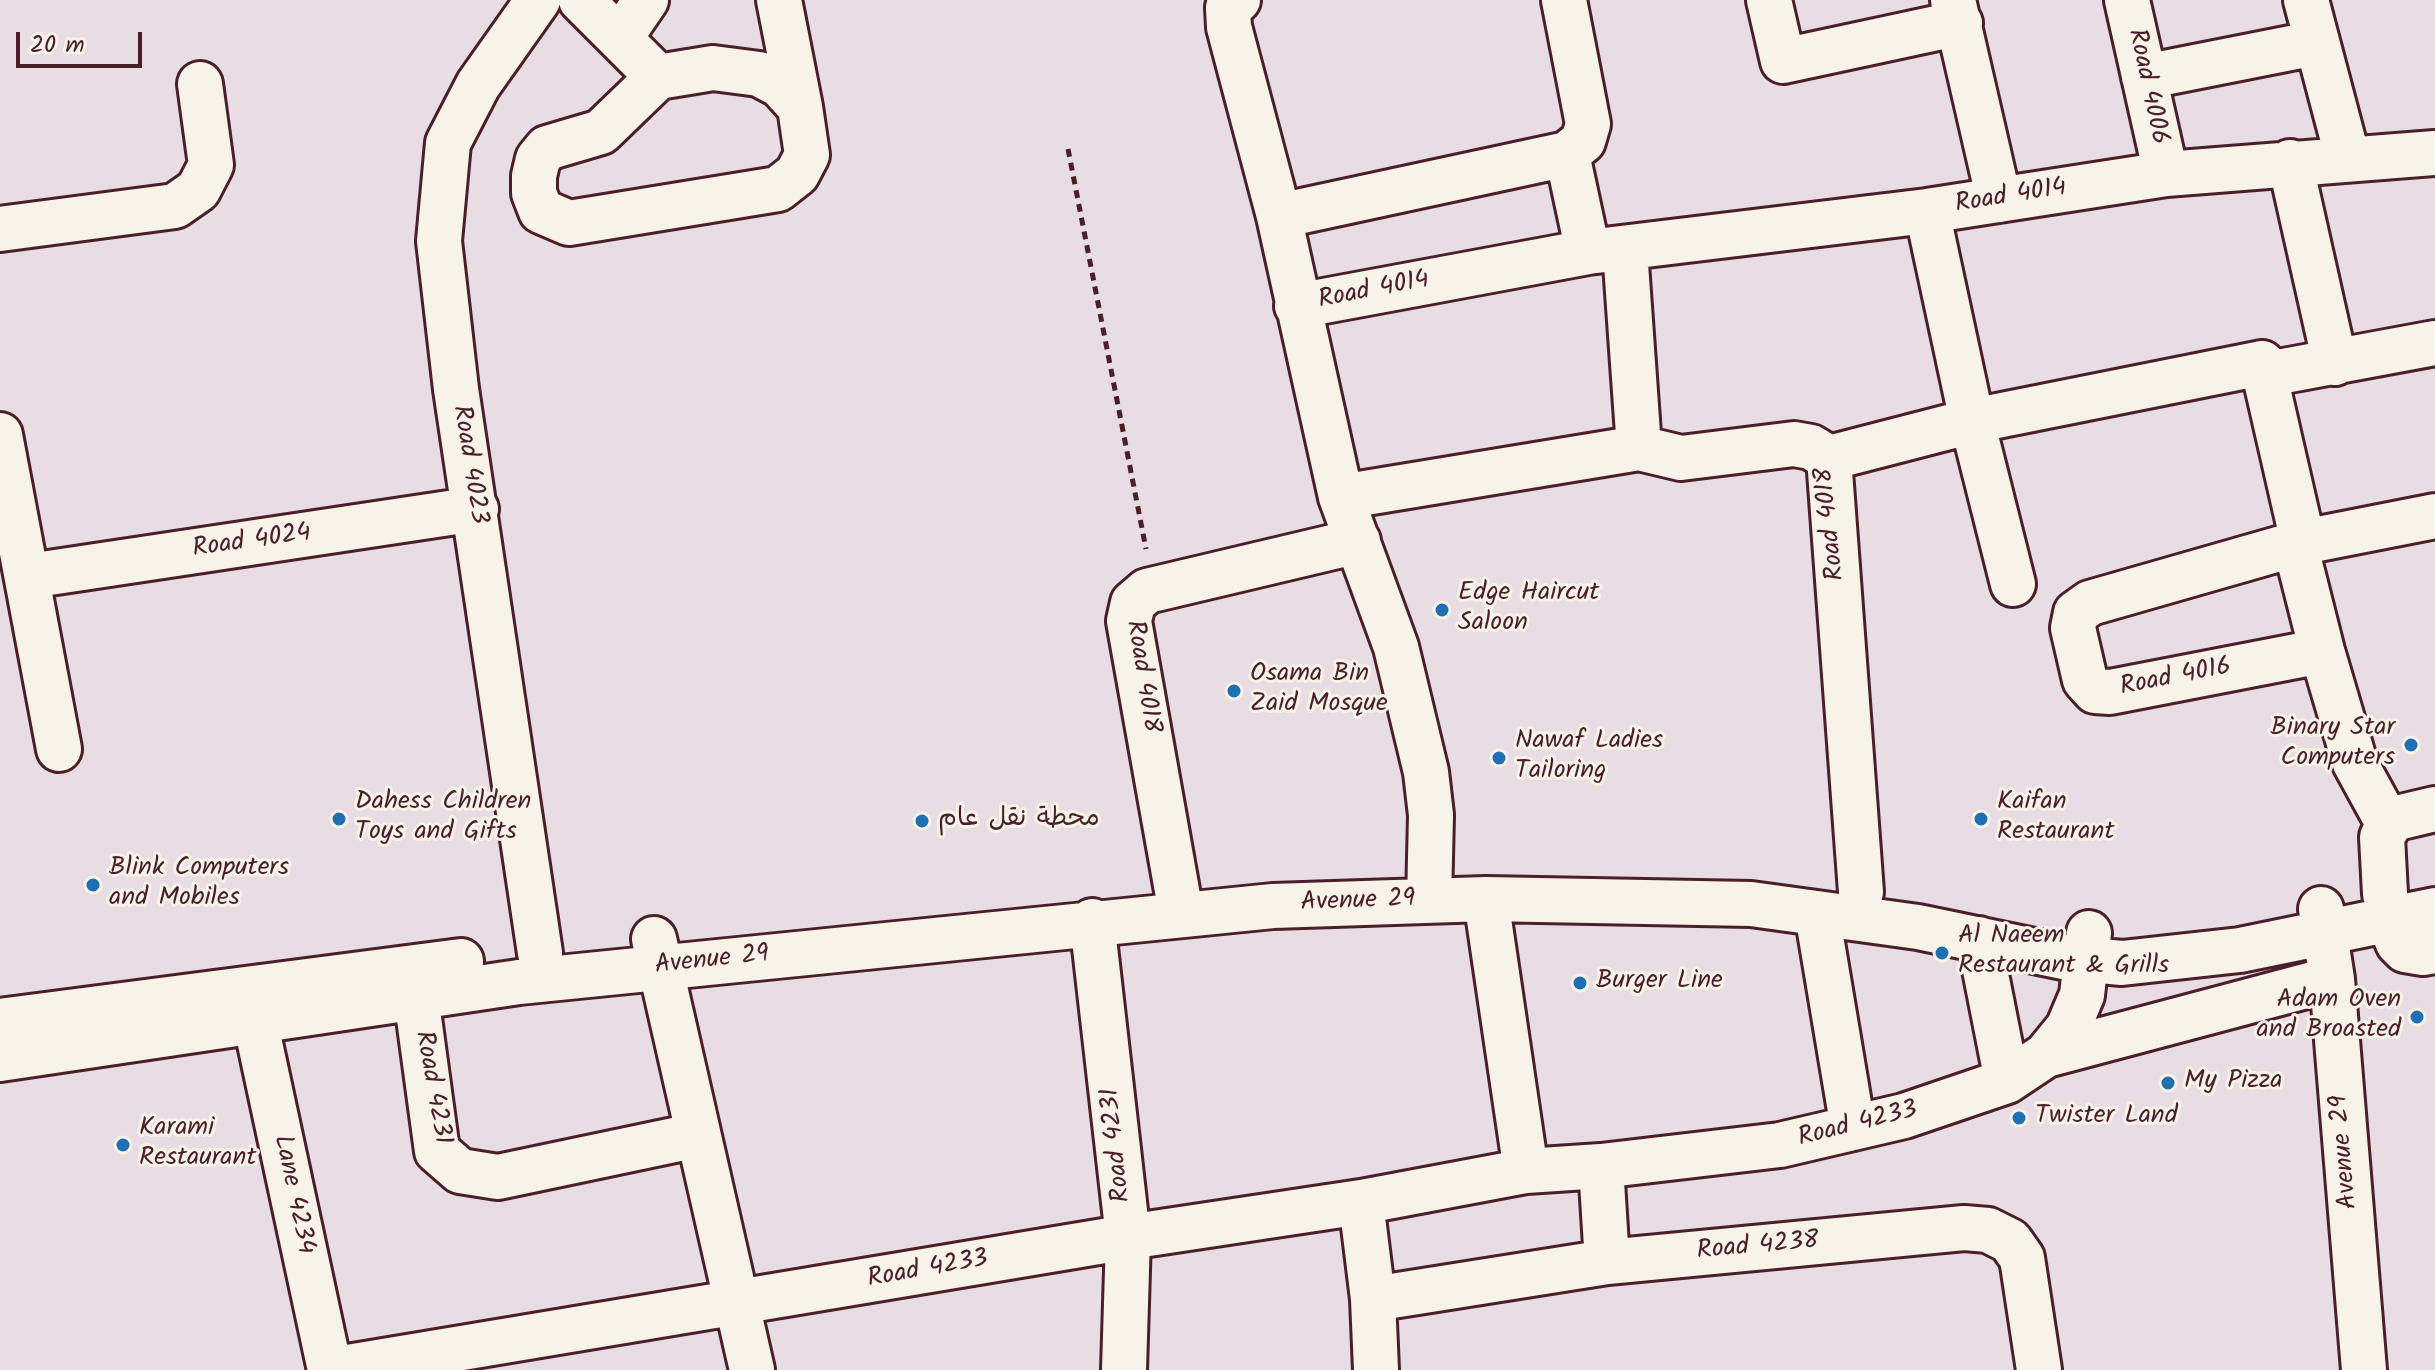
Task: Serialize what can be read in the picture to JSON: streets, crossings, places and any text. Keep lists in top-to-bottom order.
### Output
{
  "streets": {
    "street": [
      "Road 4006",
      "Road 4014",
      "Road 4023",
      "Road 4018",
      "Road 4024",
      "Road 4016",
      "Avenue 29",
      "Road 4231",
      "Road 4233",
      "Lane 4234",
      "Road 4238"
    ]
  },
  "crossings": [
    ["Road 4006", "Road 4014"],
    ["Road 4014", "Avenue 29"],
    ["Road 4023", "Road 4024"],
    ["Road 4023", "Avenue 29"],
    ["Road 4018", "Avenue 29"],
    ["Avenue 29", "Road 4231"],
    ["Avenue 29", "Road 4233"],
    ["Avenue 29", "Lane 4234"],
    ["Road 4231", "Road 4233"],
    ["Road 4233", "Lane 4234"]
  ],
  "places": [
    "Edge Haircut Saloon",
    "Osama Bin Zaid Mosque",
    "Binary Star Computers",
    "Nawaf Ladies Tailoring",
    "Dahess Children Toys and Gifts",
    "Kaifan Restaurant",
    "محطة نقل عام",
    "Blink Computers and Mobiles",
    "Al Naeem Restaurant & Grills",
    "Burger Line",
    "Adam Oven and Broasted",
    "My Pizza",
    "Twister Land",
    "Karami Restaurant"
  ],
  "scale_bar": "20 m"
}
